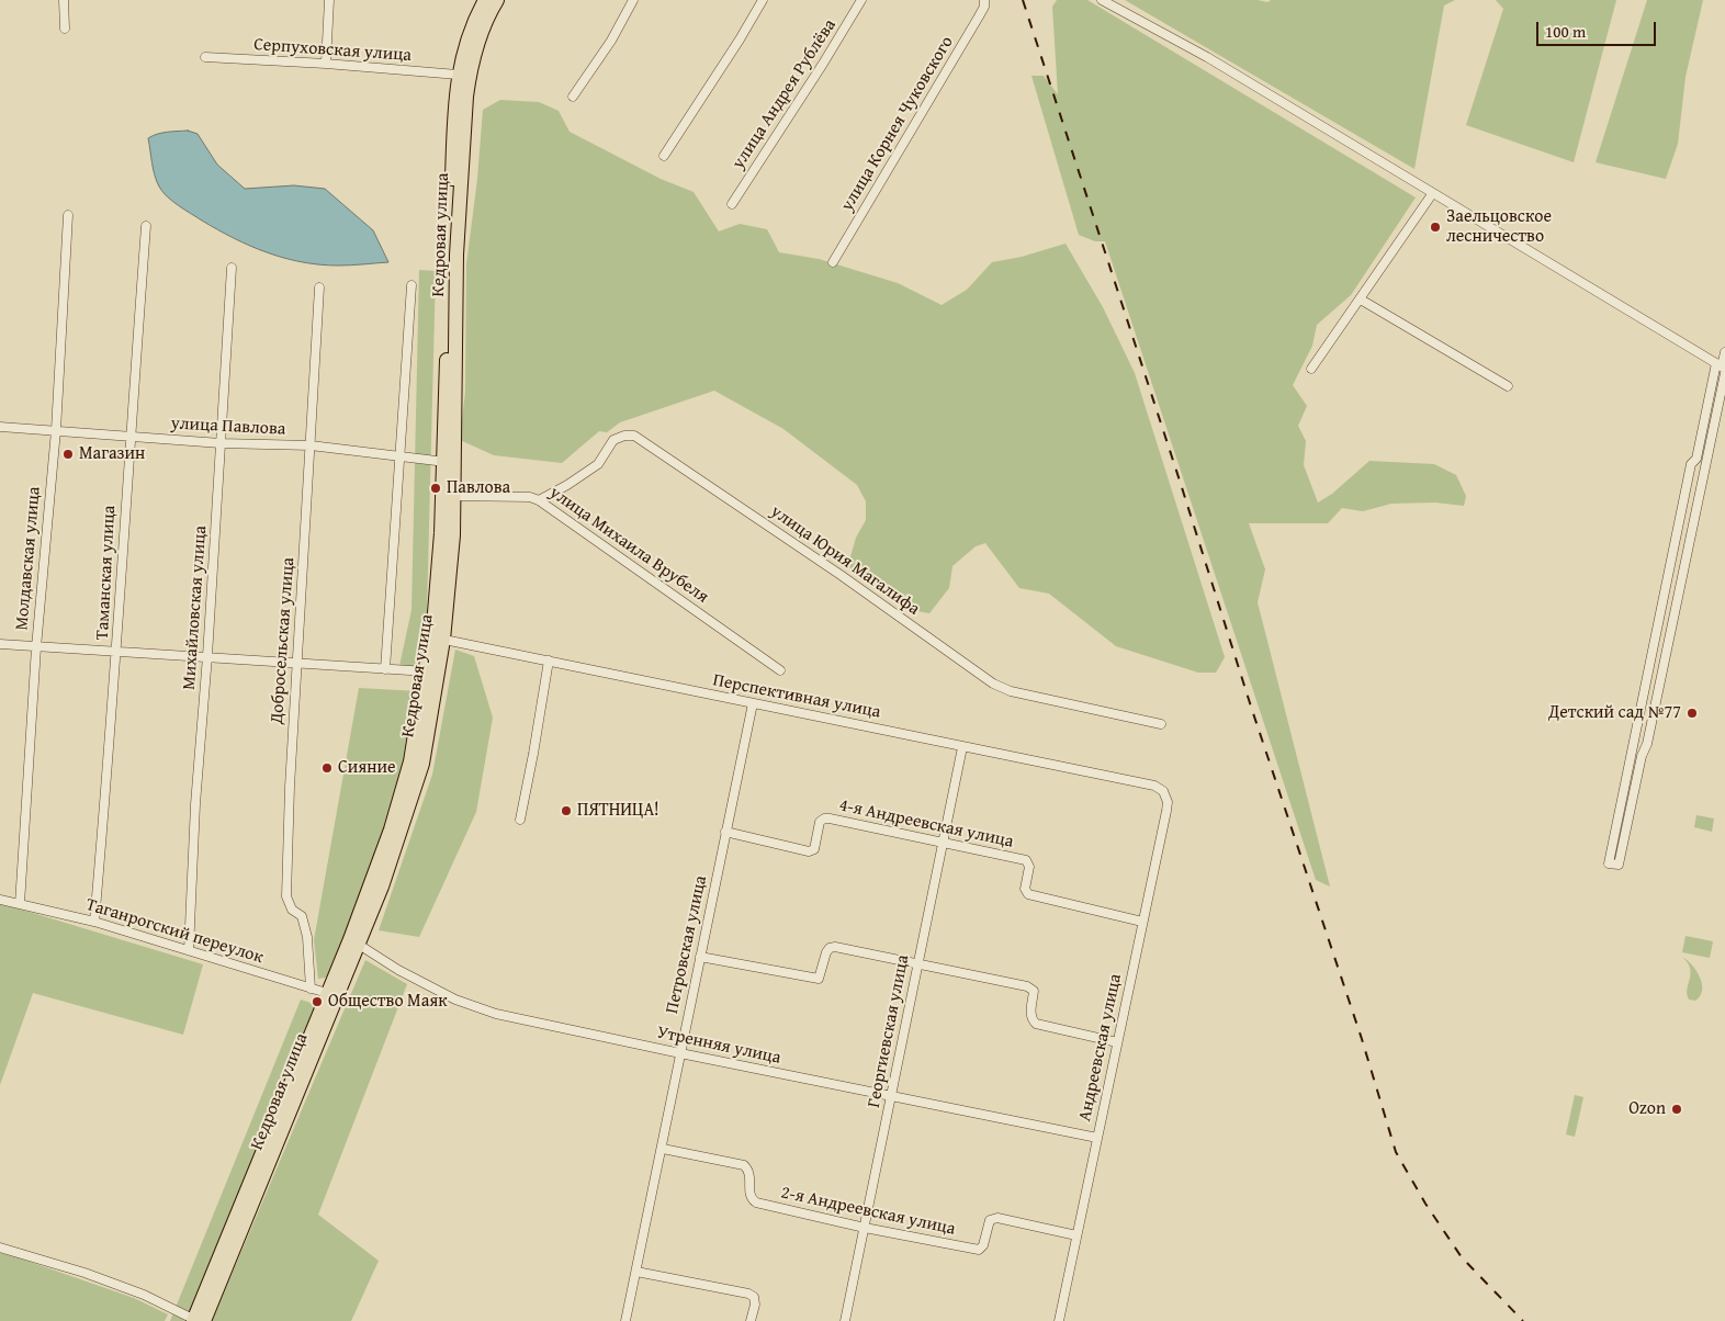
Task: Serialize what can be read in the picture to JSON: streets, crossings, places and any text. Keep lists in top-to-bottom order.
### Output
{
  "streets": {
    "main road": ["Кедровая улица"],
    "street": [
      "Серпуховская улица",
      "улица Андрея Рублёва",
      "улица Корнея Чуковского",
      "улица Павлова",
      "улица Михаила Врубеля",
      "Молдавская улица",
      "улица Юрия Магалифа",
      "Таманская улица",
      "Михайловская улица",
      "Добросельская улица",
      "Перспективная улица",
      "4-я Андреевская улица",
      "Таганрогский переулок",
      "Петровская улица",
      "Георгиевская улица",
      "Утренняя улица",
      "Андреевская улица",
      "2-я Андреевская улица"
    ]
  },
  "crossings": [
    ["Серпуховская улица", "Кедровая улица"],
    ["Кедровая улица", "улица Павлова"],
    ["Кедровая улица", "улица Михаила Врубеля"],
    ["Кедровая улица", "Перспективная улица"],
    ["Кедровая улица", "Таганрогский переулок"],
    ["Кедровая улица", "Утренняя улица"],
    ["улица Павлова", "Молдавская улица"],
    ["улица Павлова", "Таманская улица"],
    ["улица Павлова", "Михайловская улица"],
    ["улица Павлова", "Добросельская улица"],
    ["улица Михаила Врубеля", "улица Юрия Магалифа"],
    ["Молдавская улица", "Таганрогский переулок"],
    ["Таманская улица", "Таганрогский переулок"],
    ["Михайловская улица", "Таганрогский переулок"],
    ["Добросельская улица", "Таганрогский переулок"],
    ["Перспективная улица", "Петровская улица"],
    ["Перспективная улица", "Георгиевская улица"],
    ["Перспективная улица", "Андреевская улица"],
    ["4-я Андреевская улица", "Петровская улица"],
    ["4-я Андреевская улица", "Георгиевская улица"],
    ["4-я Андреевская улица", "Андреевская улица"],
    ["Петровская улица", "Утренняя улица"],
    ["Петровская улица", "2-я Андреевская улица"],
    ["Георгиевская улица", "Утренняя улица"],
    ["Георгиевская улица", "2-я Андреевская улица"],
    ["Утренняя улица", "Андреевская улица"],
    ["Андреевская улица", "2-я Андреевская улица"]
  ],
  "places": [
    "Заельцовское лесничество",
    "Магазин",
    "Павлова",
    "Детский сад №77",
    "Сияние",
    "ПЯТНИЦА!",
    "Общество Маяк",
    "Ozon"
  ],
  "scale_bar": "100 m"
}
